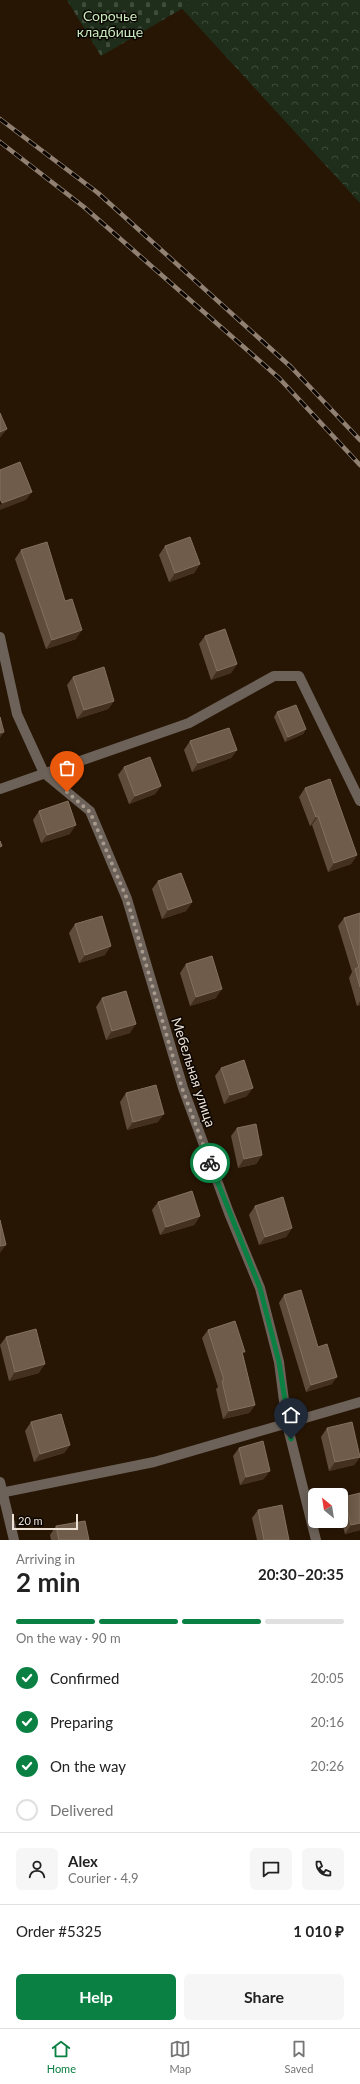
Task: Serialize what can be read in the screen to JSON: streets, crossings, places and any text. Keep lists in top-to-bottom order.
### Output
{
  "streets": {
    "street": ["Мебельная улица"]
  },
  "parks": ["Сорочье кладбище"],
  "scale_bar": "20 m",
  "north": "top left",
  "page": {
    "scale": "20 m",
    "heading": ["2 min", "Arriving in", "20:30–20:35"],
    "panel": [
      "Alex",
      "Courier · 4.9",
      "Order #5325",
      "1 010 ₽"
    ],
    "bar": "On the way · 90 m",
    "list": [
      ["Confirmed", "20:05"],
      ["Preparing", "20:16"],
      ["On the way", "20:26"],
      "Delivered"
    ],
    "buttons": ["Help", "Share"],
    "tabs": ["Home", "Map", "Saved"]
  }
}
